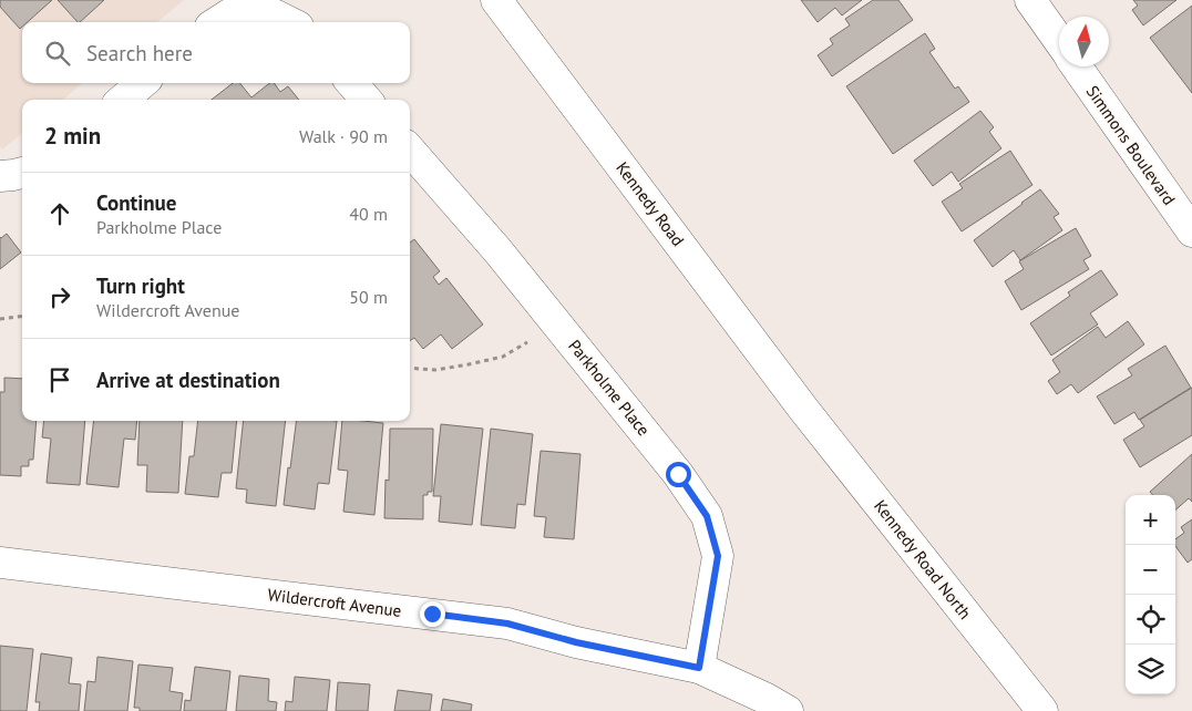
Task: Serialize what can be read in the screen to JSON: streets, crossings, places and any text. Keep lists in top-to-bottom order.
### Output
{
  "streets": {
    "street": [
      "Simmons Boulevard",
      "Kennedy Road",
      "Parkholme Place",
      "Kennedy Road North",
      "Wildercroft Avenue"
    ]
  },
  "crossings": [
    ["Kennedy Road", "Kennedy Road North"],
    ["Parkholme Place", "Wildercroft Avenue"]
  ],
  "north": "top",
  "page": {
    "search": "Search here",
    "heading": ["2 min", "Walk · 90 m"],
    "list": [
      ["Continue", "Parkholme Place", "40 m"],
      ["Turn right", "Wildercroft Avenue", "50 m"],
      "Arrive at destination"
    ],
    "map_buttons": ["+", "−"]
  }
}
